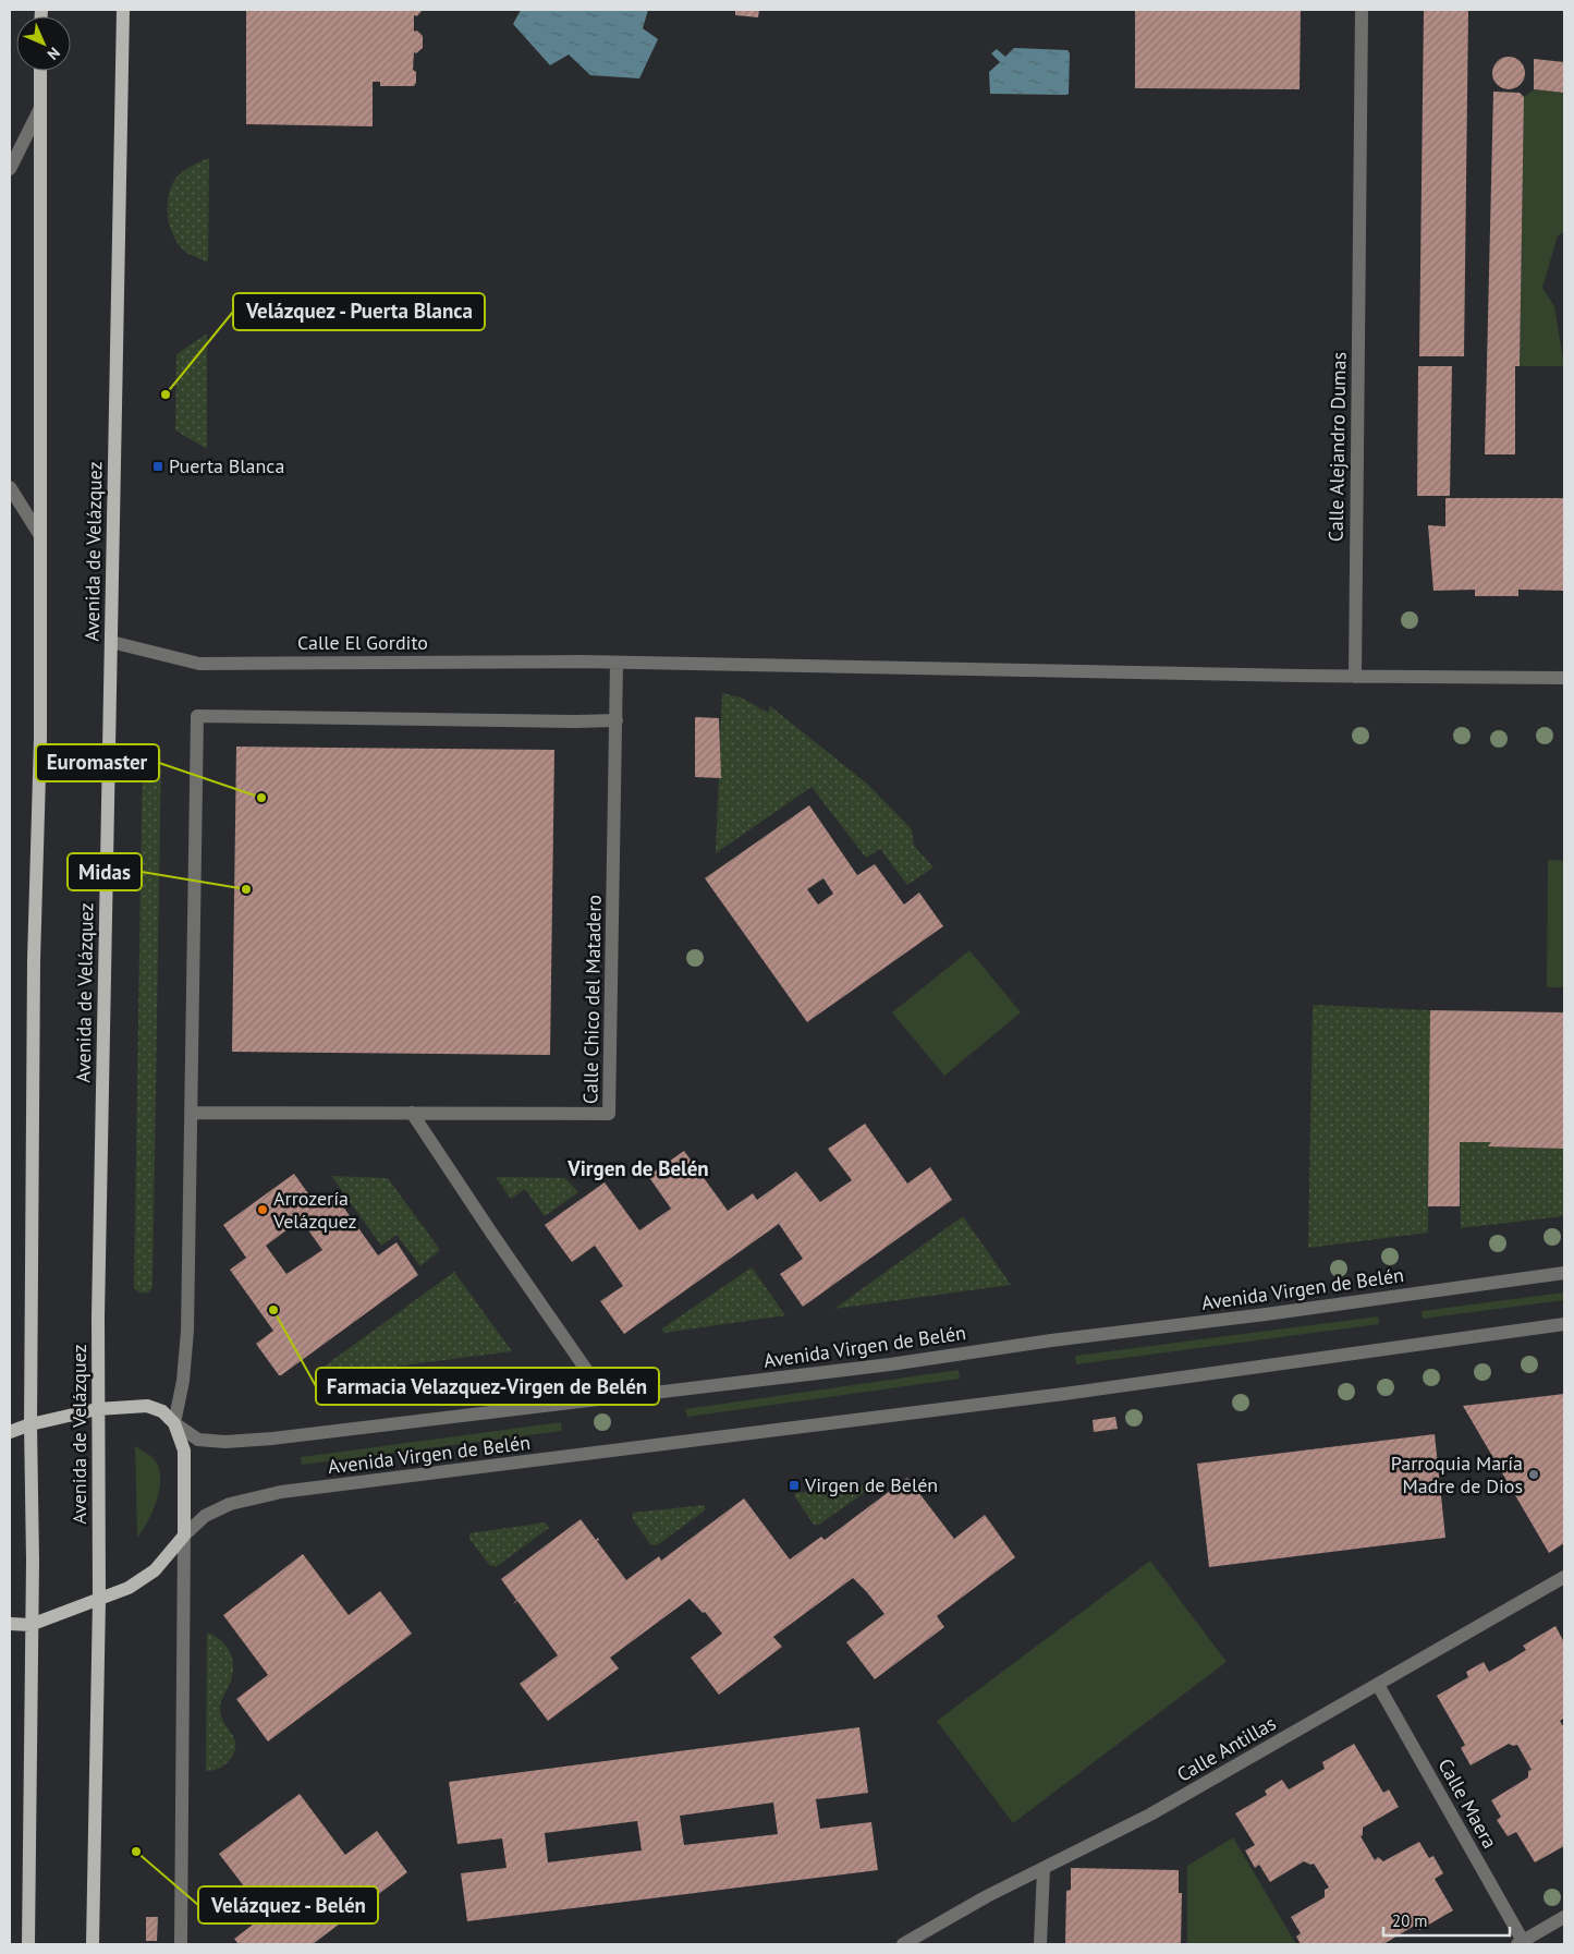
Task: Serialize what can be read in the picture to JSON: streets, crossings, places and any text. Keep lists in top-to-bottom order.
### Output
{
  "streets": {
    "main road": ["Avenida de Velázquez"],
    "street": [
      "Calle Alejandro Dumas",
      "Calle El Gordito",
      "Calle Chico del Matadero",
      "Avenida Virgen de Belén",
      "Calle Antillas",
      "Calle Maera"
    ]
  },
  "crossings": [
    ["Calle Alejandro Dumas", "Calle El Gordito"],
    ["Avenida de Velázquez", "Calle El Gordito"],
    ["Calle El Gordito", "Calle Chico del Matadero"],
    ["Calle Antillas", "Calle Maera"]
  ],
  "districts": ["Virgen de Belén"],
  "places": {
    "other": [
      "Velázquez - Puerta Blanca",
      "Euromaster",
      "Midas",
      "Arrozería Velázquez",
      "Farmacia Velazquez-Virgen de Belén",
      "Parroquia María Madre de Dios",
      "Velázquez - Belén"
    ],
    "transit": ["Puerta Blanca", "Virgen de Belén"]
  },
  "scale_bar": "20 m",
  "north": "bottom right"
}
